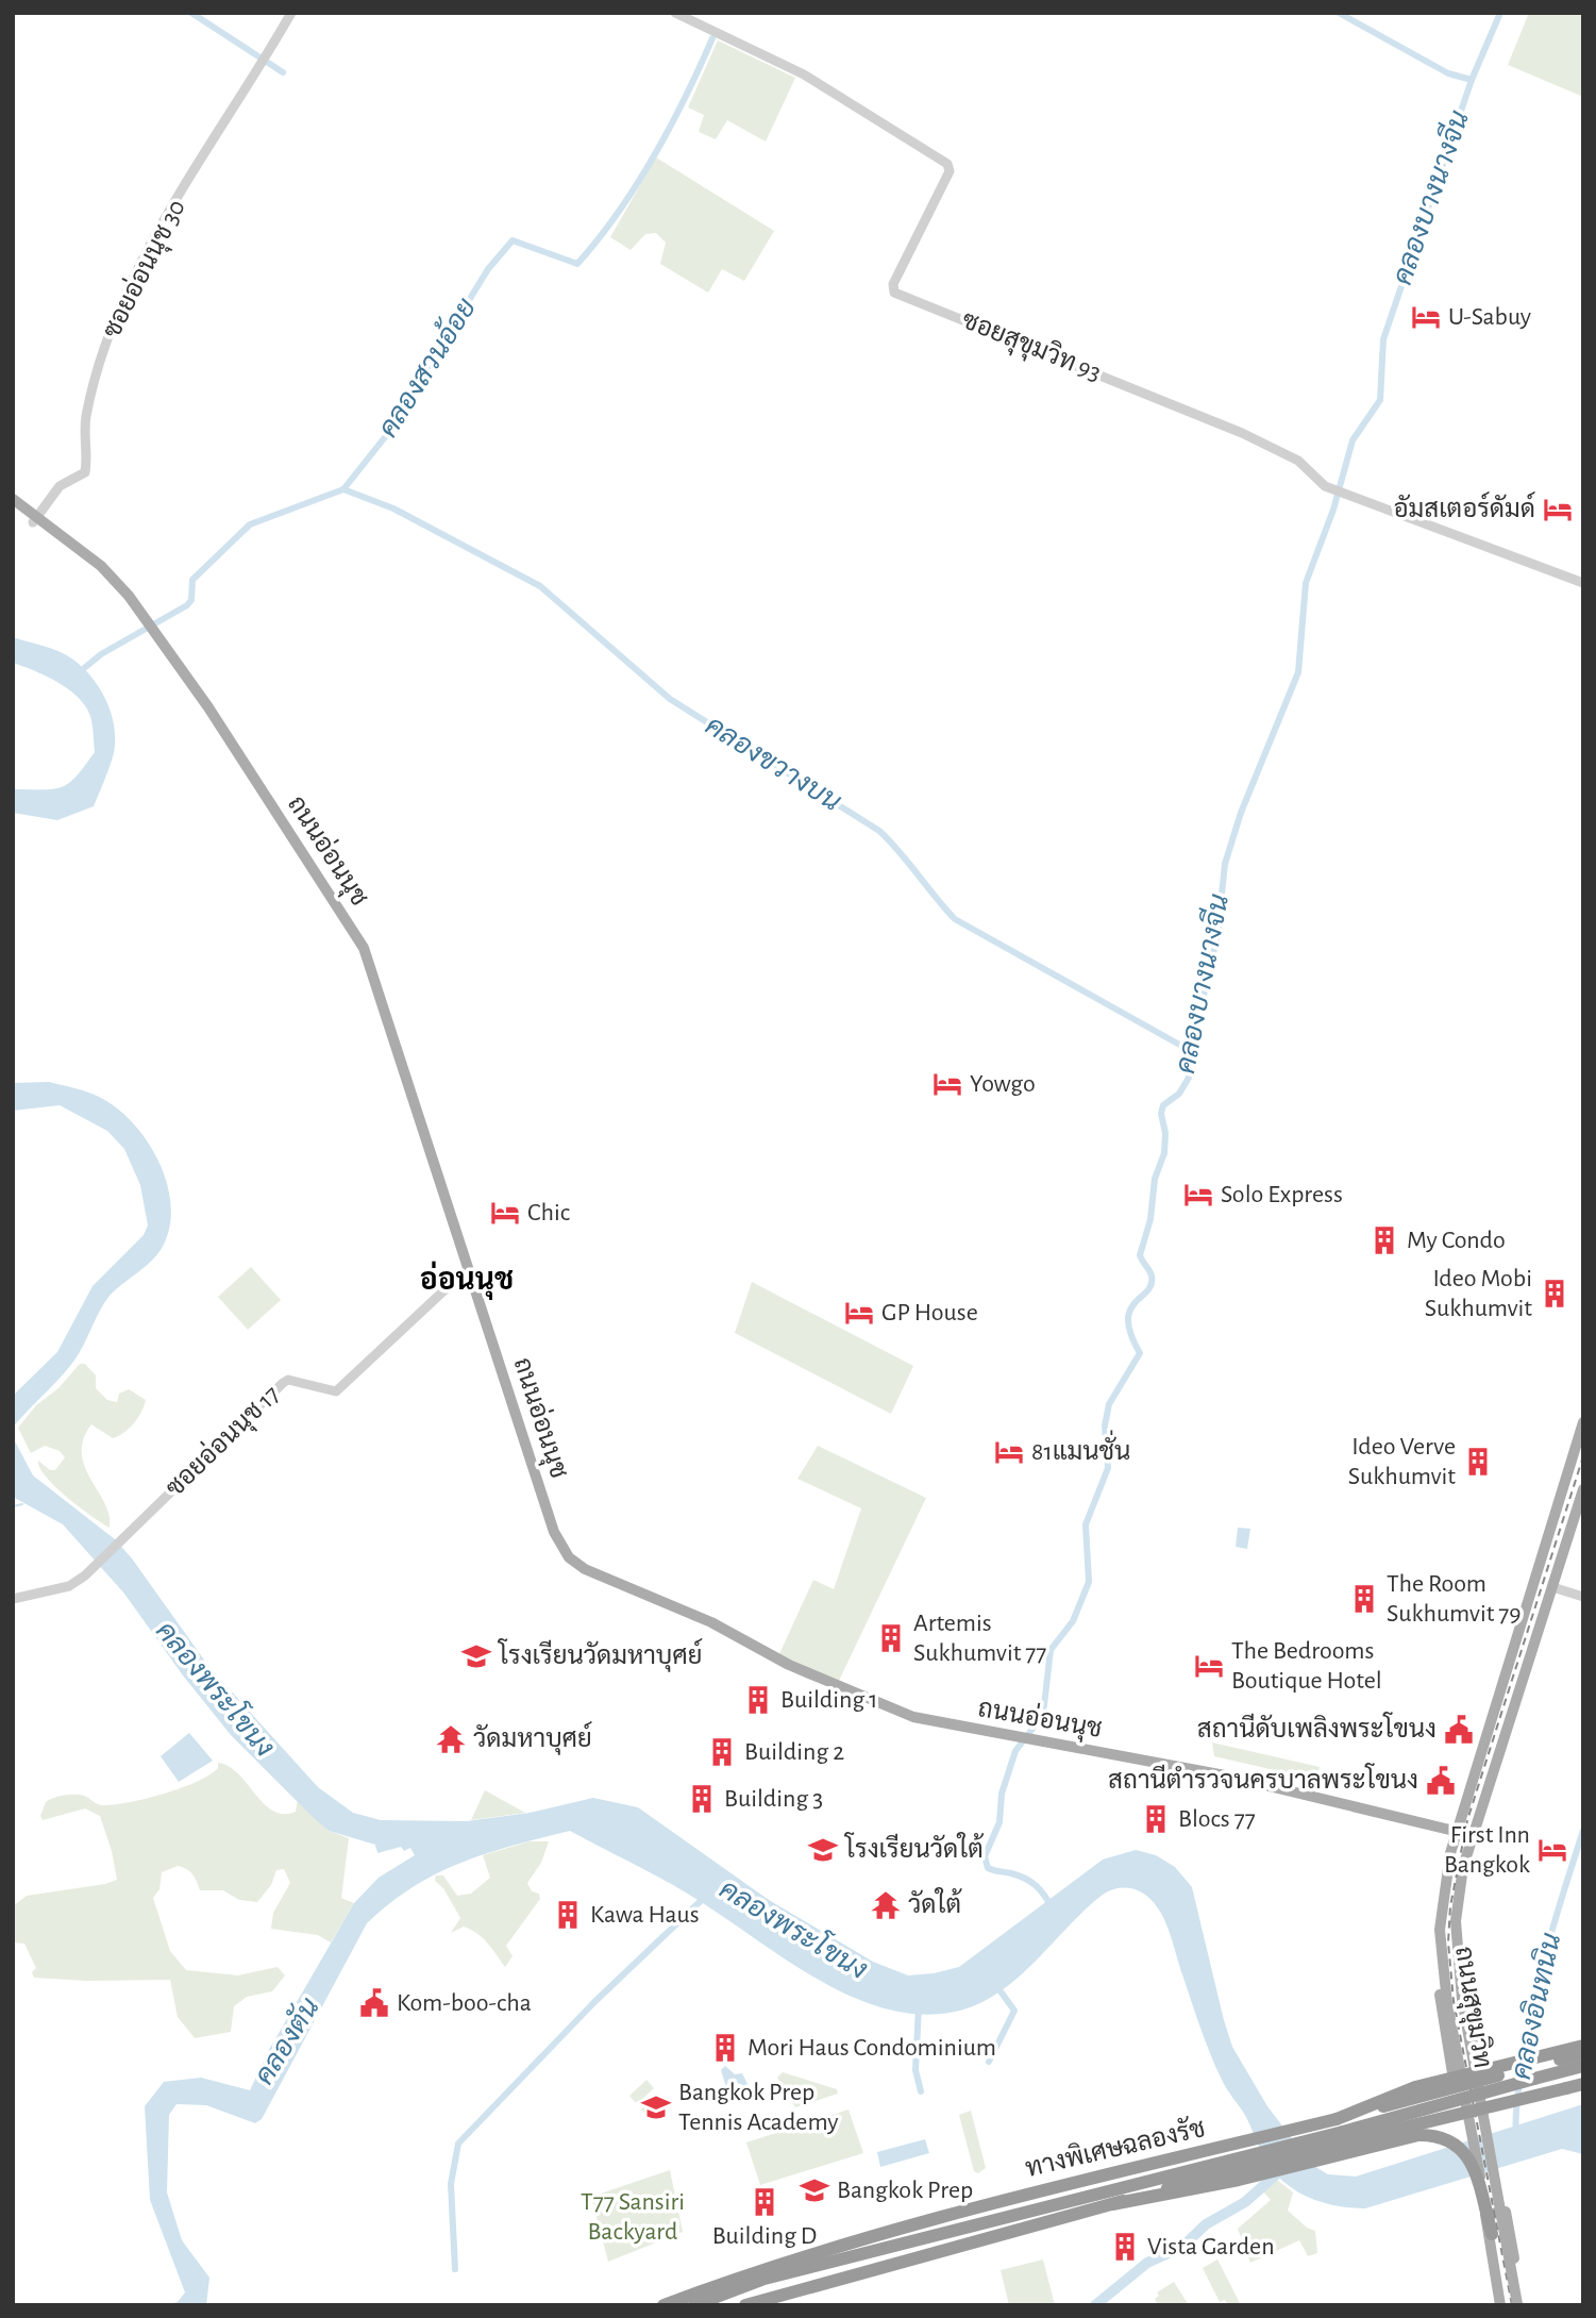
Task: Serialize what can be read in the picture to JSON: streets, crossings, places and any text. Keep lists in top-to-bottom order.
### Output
{
  "streets": {
    "highway": ["ทางพิเศษฉลองรัช"],
    "main road": ["ถนนอ่อนนุช", "ถนนสุขุมวิท"],
    "street": ["ซอยอ่อนนุช 30", "ซอยสุขุมวิท 93", "ซอยอ่อนนุช 17"]
  },
  "crossings": [
    ["ซอยอ่อนนุช 30", "ถนนอ่อนนุช"],
    ["ถนนอ่อนนุช", "ซอยอ่อนนุช 17"],
    ["ถนนอ่อนนุช", "ถนนสุขุมวิท"]
  ],
  "districts": ["อ่อนนุช"],
  "water": [
    "คลองบางนางจีน",
    "คลองสวนอ้อย",
    "คลองขวางบน",
    "คลองพระโขนง",
    "คลองอินทนิน",
    "คลองตัน"
  ],
  "parks": ["T77 Sansiri Backyard"],
  "places": {
    "hotel": [
      "U-Sabuy",
      "อัมสเตอร์ดัมด์",
      "Yowgo",
      "Solo Express",
      "Chic",
      "GP House",
      "81แมนชั่น",
      "The Bedrooms Boutique Hotel",
      "First Inn Bangkok"
    ],
    "building": [
      "My Condo",
      "Ideo Mobi Sukhumvit",
      "Ideo Verve Sukhumvit",
      "The Room Sukhumvit 79",
      "Artemis Sukhumvit 77",
      "Building 1",
      "Building 2",
      "Building 3",
      "Blocs 77",
      "Kawa Haus",
      "Mori Haus Condominium",
      "Building D",
      "Vista Garden"
    ],
    "school or university": [
      "โรงเรียนวัดมหาบุศย์",
      "โรงเรียนวัดใต้",
      "Bangkok Prep Tennis Academy",
      "Bangkok Prep"
    ],
    "public building": ["สถานีดับเพลิงพระโขนง", "สถานีตำรวจนครบาลพระโขนง", "Kom-boo-cha"],
    "temple": ["วัดมหาบุศย์", "วัดใต้"]
  }
}
